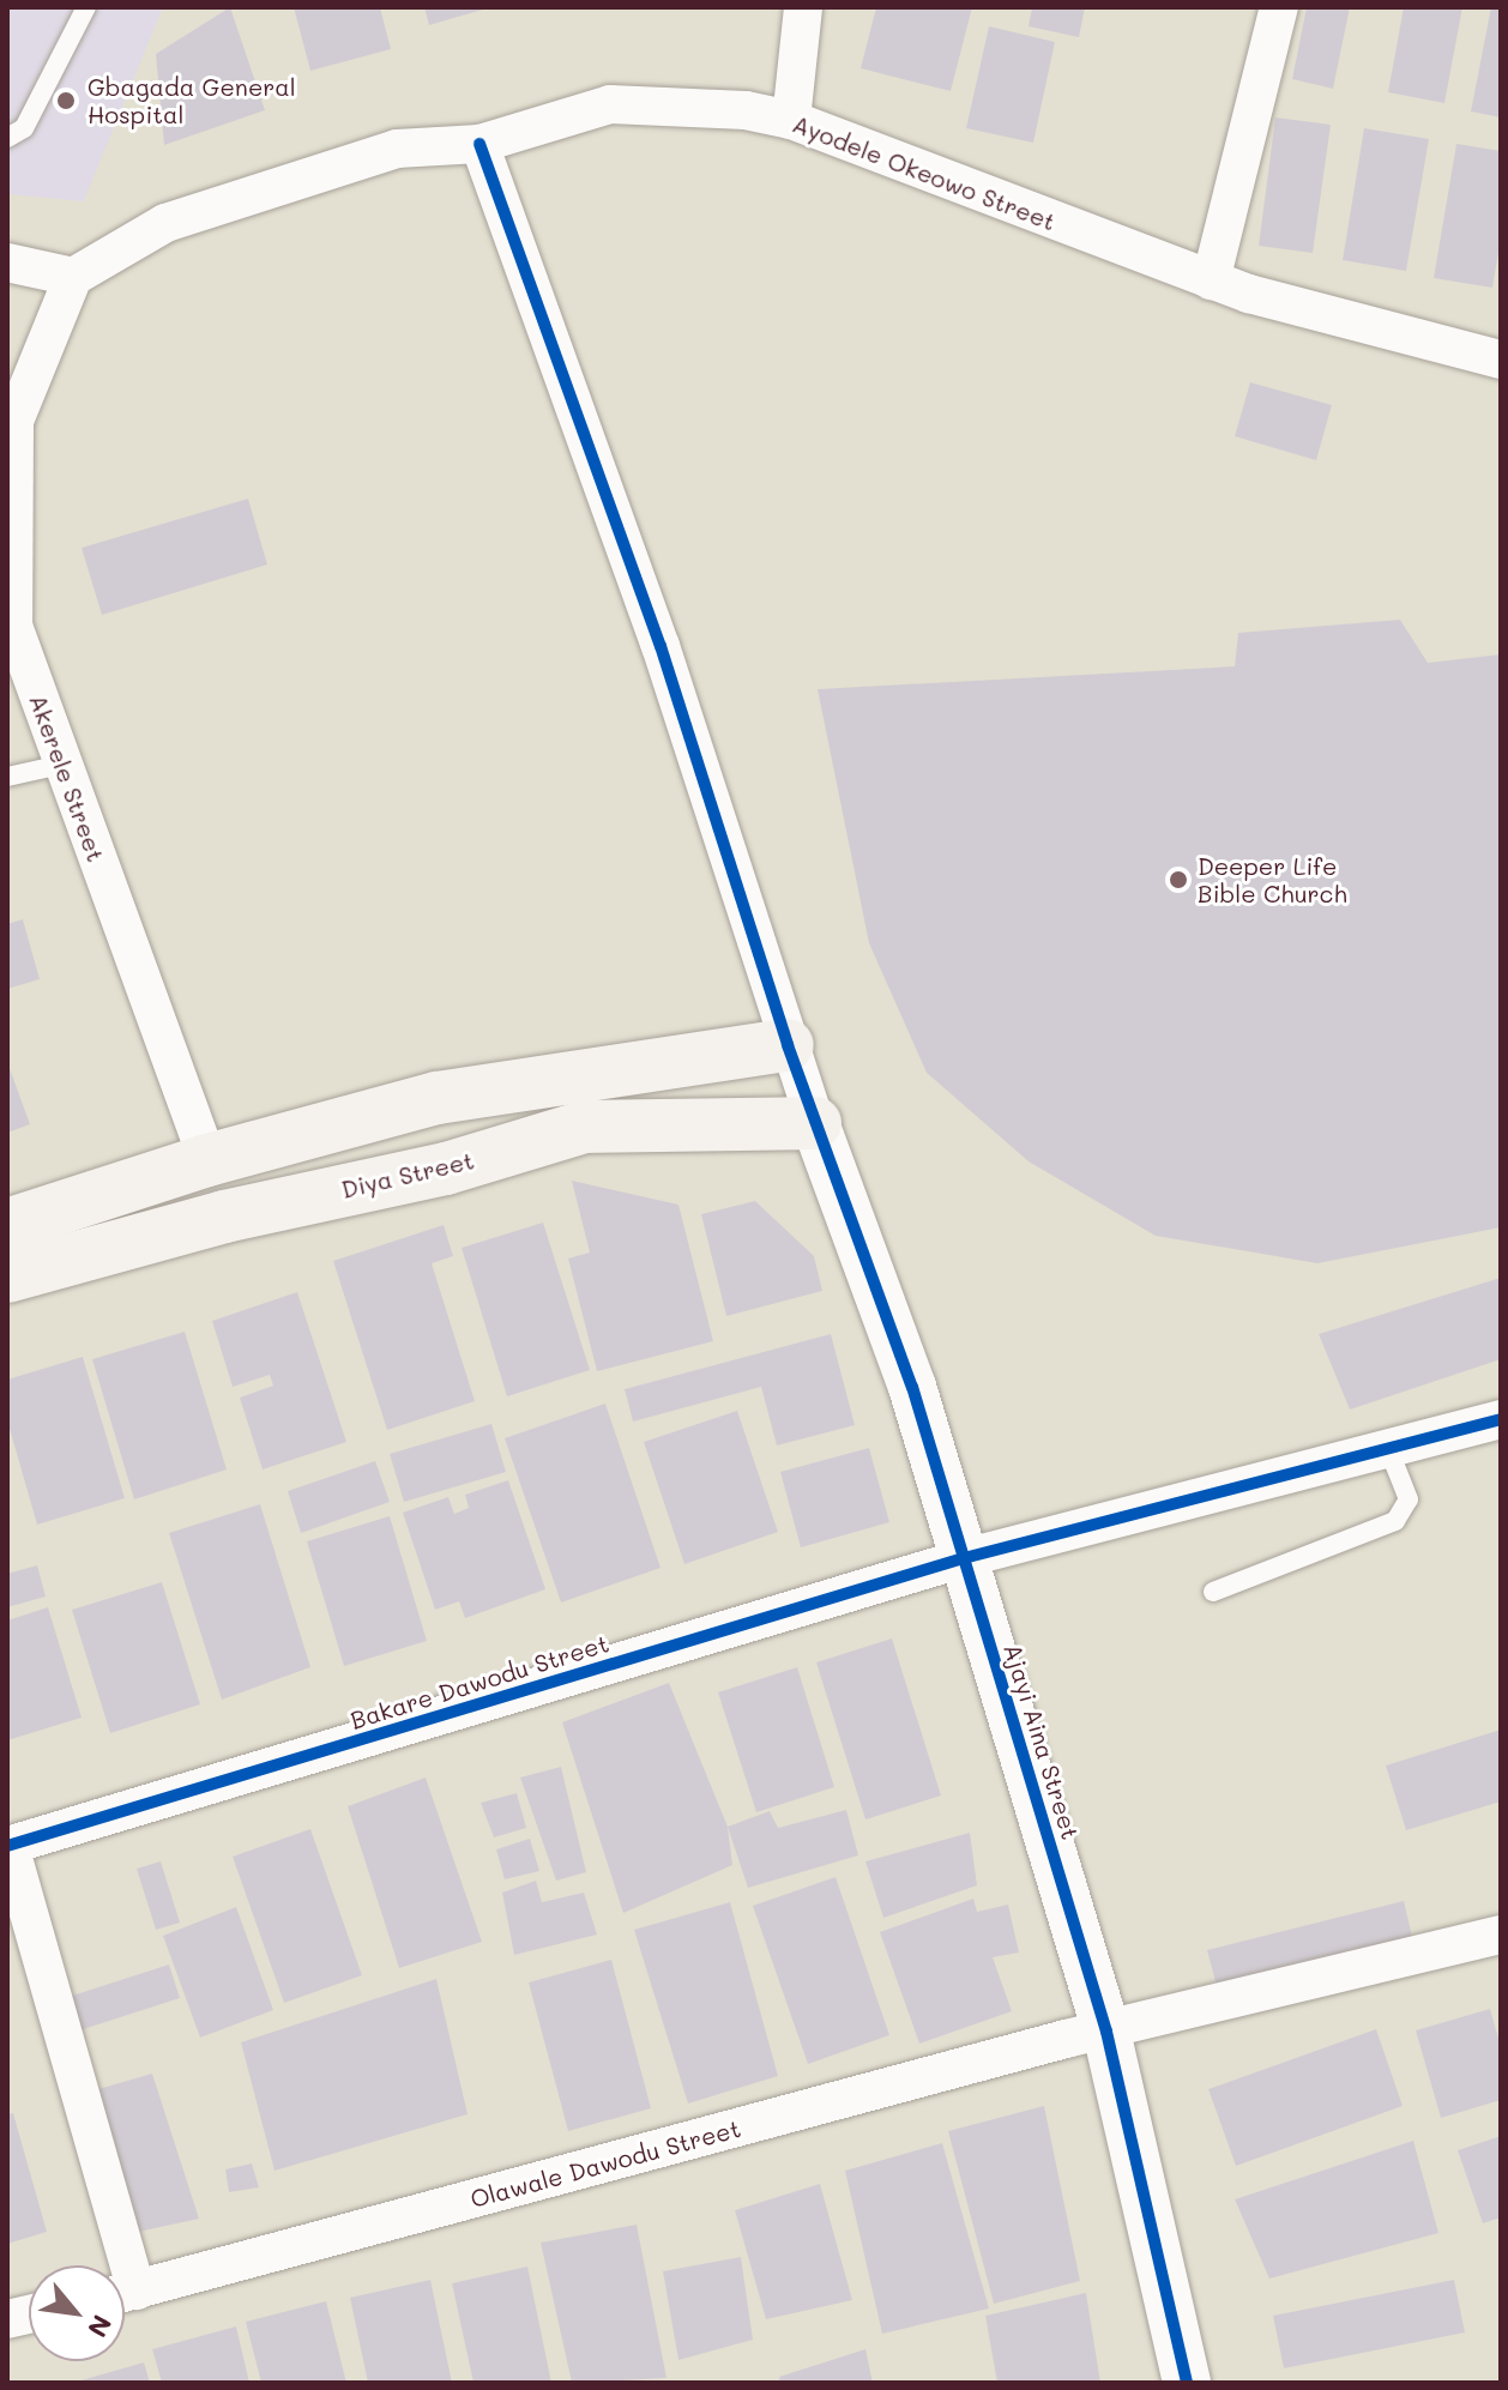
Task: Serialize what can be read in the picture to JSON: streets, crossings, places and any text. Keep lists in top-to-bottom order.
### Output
{
  "streets": {
    "main road": ["Diya Street"],
    "street": [
      "Ayodele Okeowo Street",
      "Akerele Street",
      "Bakare Dawodu Street",
      "Ajayi Aina Street",
      "Olawale Dawodu Street"
    ]
  },
  "crossings": [
    ["Ayodele Okeowo Street", "Akerele Street"],
    ["Diya Street", "Ajayi Aina Street"],
    ["Bakare Dawodu Street", "Ajayi Aina Street"],
    ["Ajayi Aina Street", "Olawale Dawodu Street"]
  ],
  "places": ["Gbagada General Hospital", "Deeper Life Bible Church"],
  "north": "bottom right"
}
